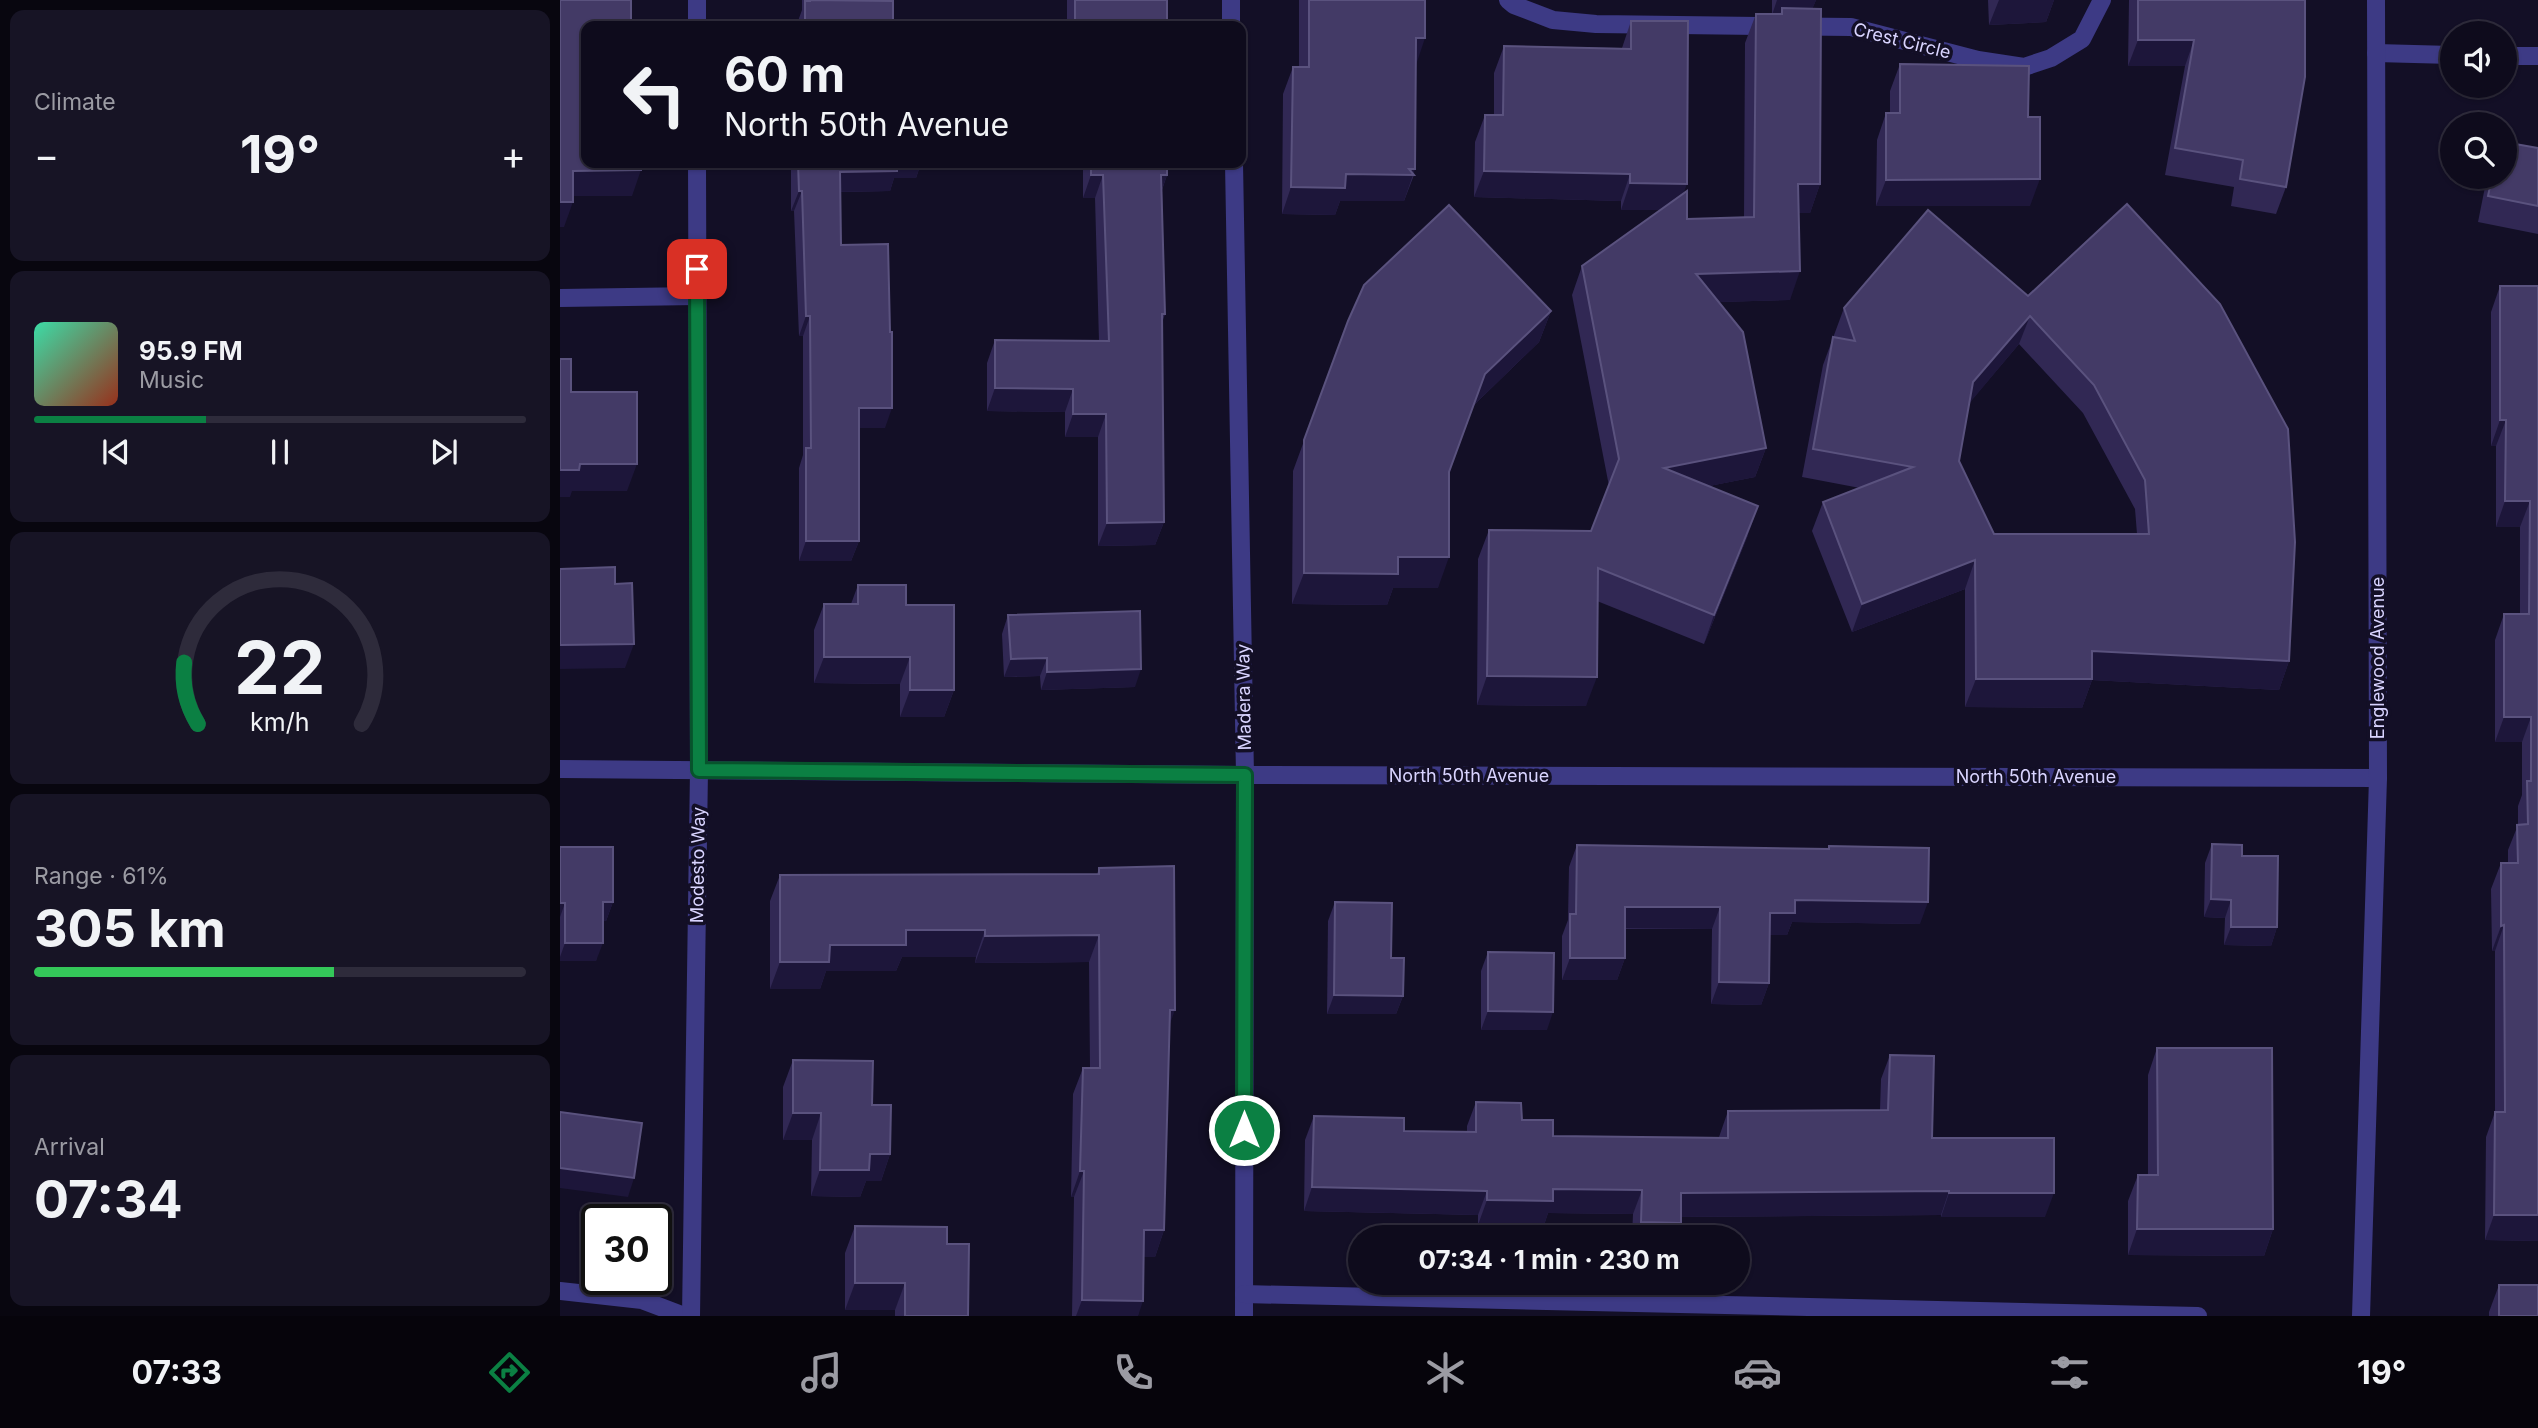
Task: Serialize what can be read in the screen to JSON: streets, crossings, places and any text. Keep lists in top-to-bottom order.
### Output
{
  "streets": {
    "street": [
      "Crest Circle",
      "Englewood Avenue",
      "Madera Way",
      "North 50th Avenue",
      "Modesto Way"
    ]
  },
  "crossings": [
    ["Englewood Avenue", "North 50th Avenue"],
    ["Madera Way", "North 50th Avenue"],
    ["North 50th Avenue", "Modesto Way"]
  ],
  "page": {
    "tile": [
      "Climate",
      ["Range · 61%", "305 km"],
      ["Arrival", "07:34"]
    ],
    "turn": ["60 m", "North 50th Avenue"],
    "heat": ["−", "19°", "+"],
    "song": ["95.9 FM", "Music"],
    "limit": "30",
    "trip": "07:34 · 1 min · 230 m",
    "tabs": ["07:33", "19°"],
    "gauge": ["22", "km/h"]
  }
}
